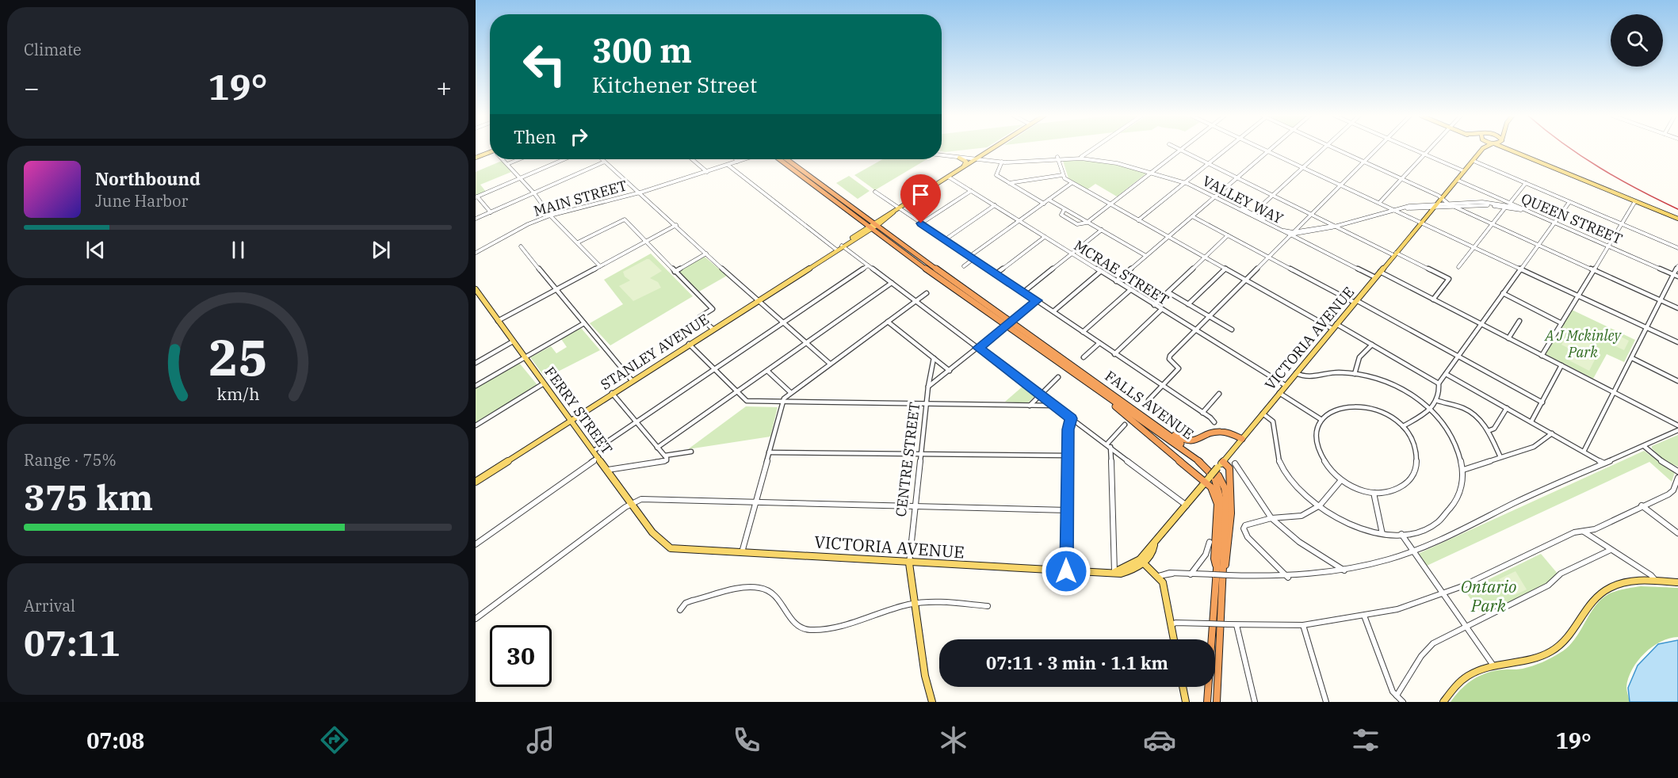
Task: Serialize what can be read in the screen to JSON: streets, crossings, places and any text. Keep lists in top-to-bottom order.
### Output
{
  "streets": {
    "highway": ["FALLS AVENUE"],
    "main road": ["VICTORIA AVENUE", "STANLEY AVENUE", "FERRY STREET"],
    "street": [
      "MAIN STREET",
      "VALLEY WAY",
      "QUEEN STREET",
      "MCRAE STREET",
      "CENTRE STREET"
    ]
  },
  "crossings": [
    ["VALLEY WAY", "QUEEN STREET"],
    ["VALLEY WAY", "VICTORIA AVENUE"],
    ["VALLEY WAY", "STANLEY AVENUE"],
    ["QUEEN STREET", "VICTORIA AVENUE"],
    ["MCRAE STREET", "VICTORIA AVENUE"],
    ["MCRAE STREET", "STANLEY AVENUE"],
    ["VICTORIA AVENUE", "FERRY STREET"],
    ["VICTORIA AVENUE", "CENTRE STREET"],
    ["STANLEY AVENUE", "FALLS AVENUE"],
    ["STANLEY AVENUE", "FERRY STREET"]
  ],
  "parks": ["A J Mckinley Park", "Ontario Park"],
  "page": {
    "tile": [
      "Climate",
      ["Range · 75%", "375 km"],
      ["Arrival", "07:11"]
    ],
    "turn": ["300 m", "Kitchener Street"],
    "heat": ["−", "19°", "+"],
    "then": "Then",
    "song": ["Northbound", "June Harbor"],
    "limit": "30",
    "trip": "07:11 · 3 min · 1.1 km",
    "tabs": ["07:08", "19°"],
    "gauge": ["25", "km/h"]
  }
}
